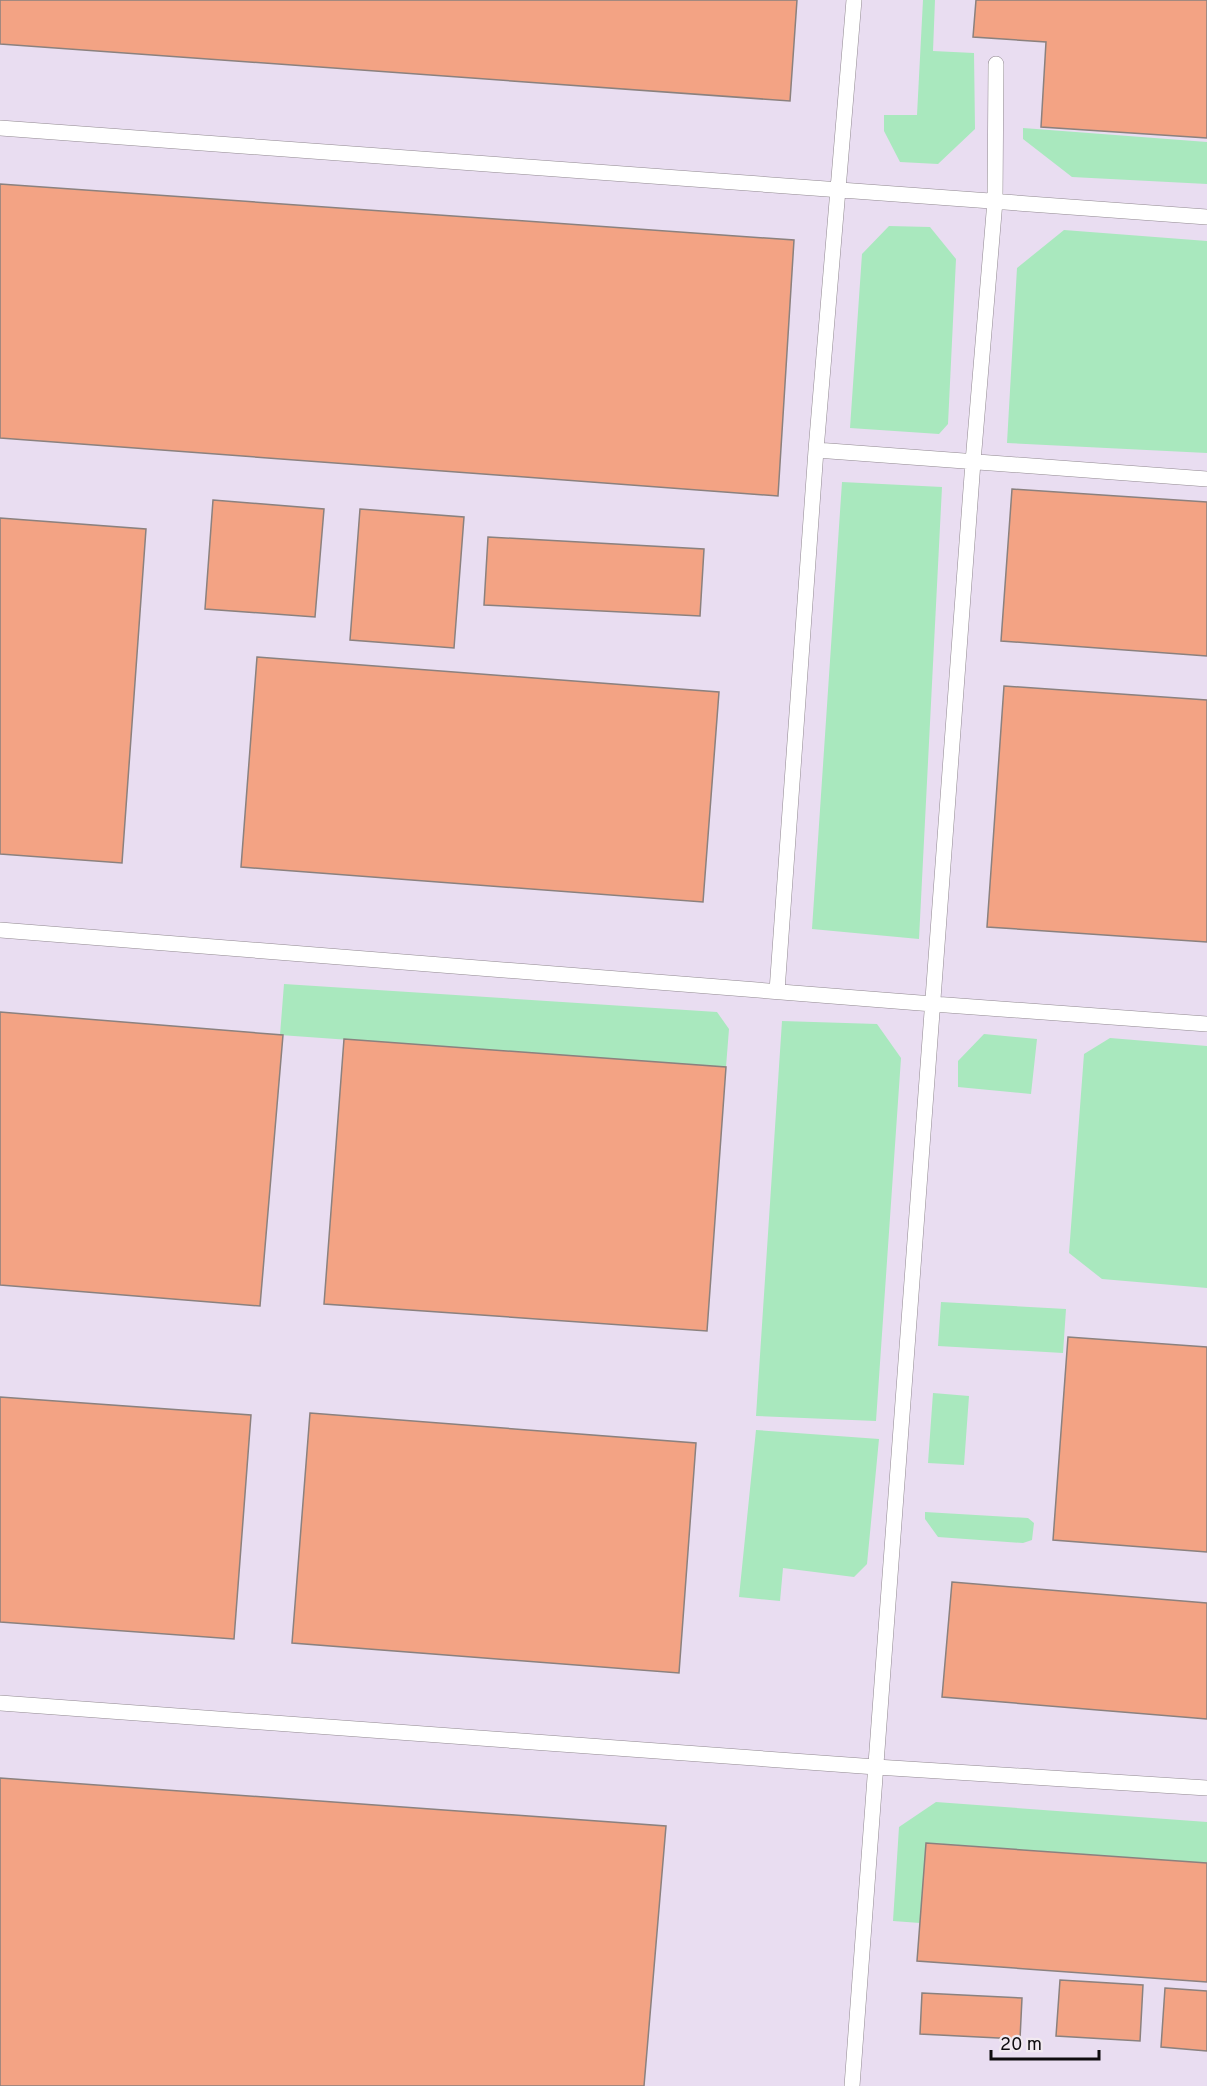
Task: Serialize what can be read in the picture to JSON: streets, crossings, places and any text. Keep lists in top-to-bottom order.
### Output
{
  "scale_bar": "20 m"
}
